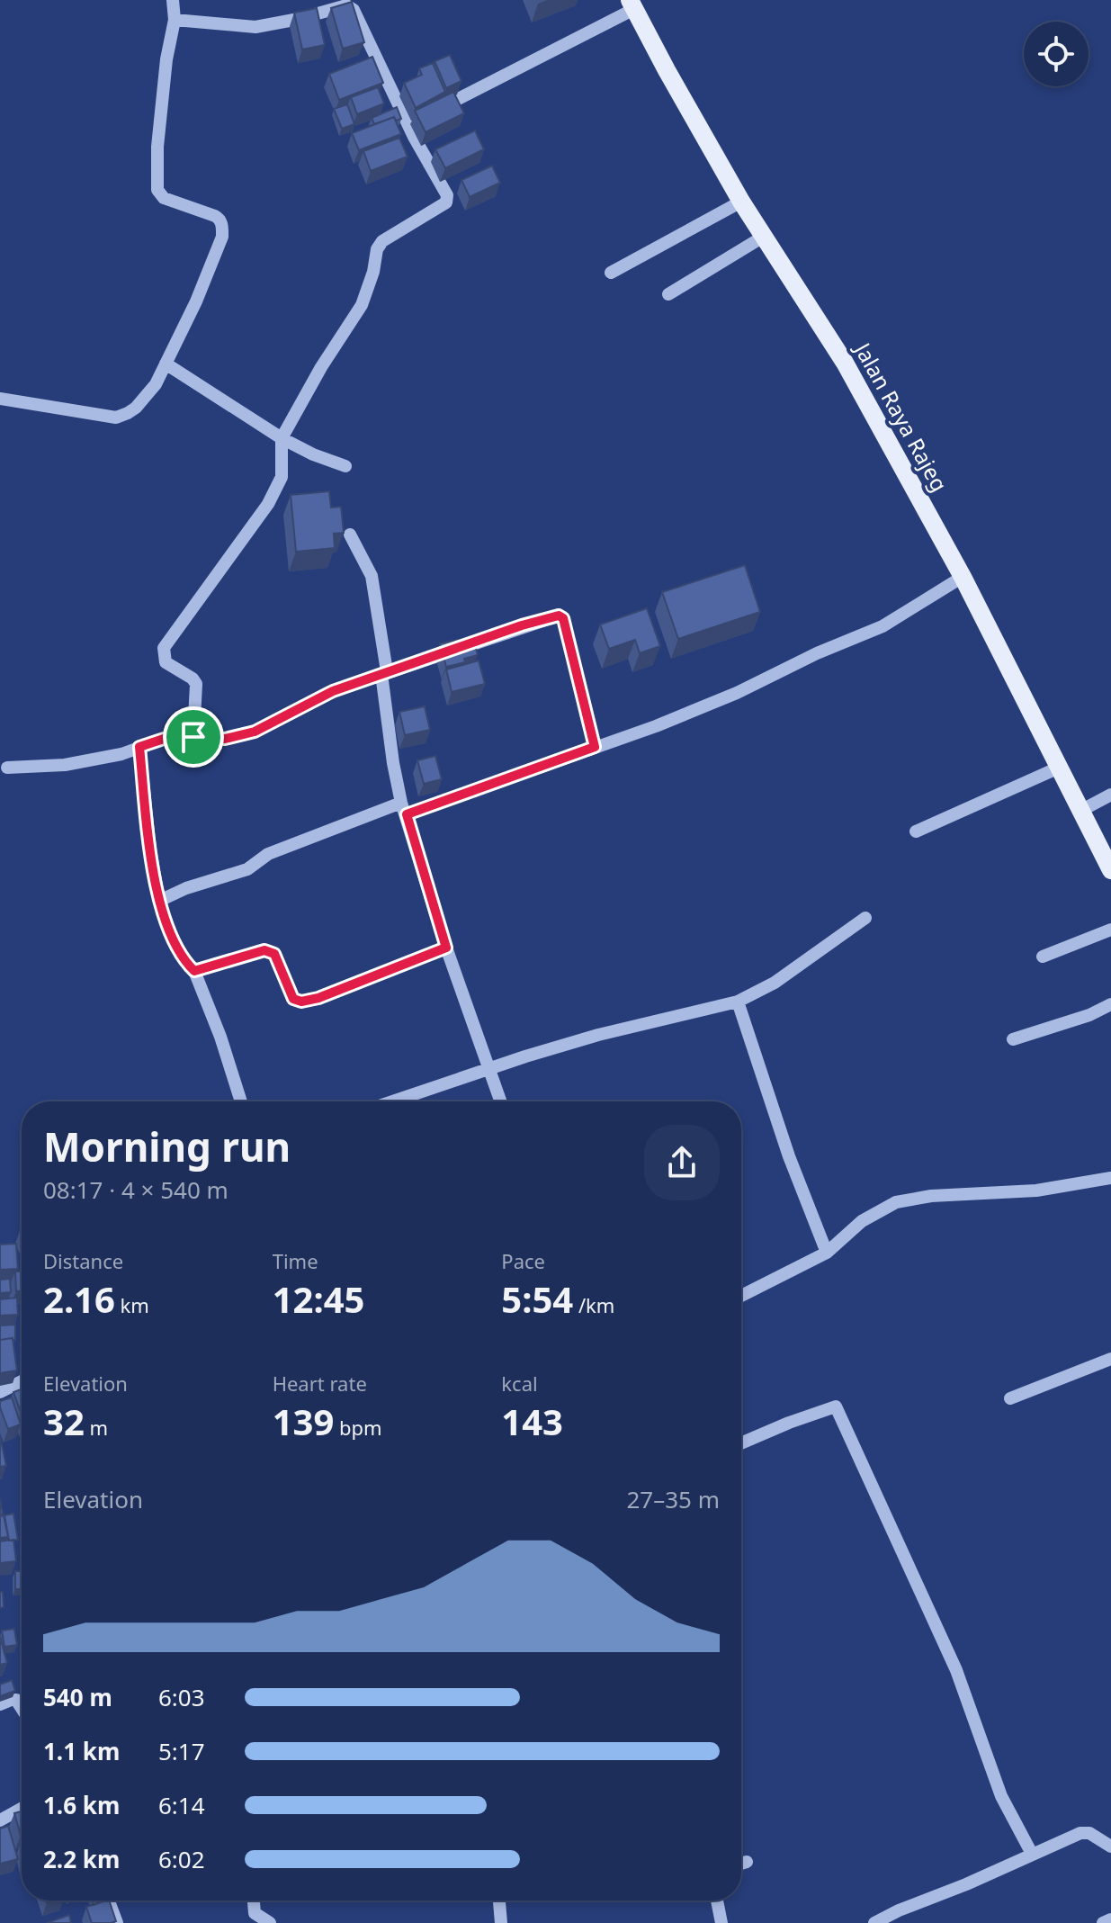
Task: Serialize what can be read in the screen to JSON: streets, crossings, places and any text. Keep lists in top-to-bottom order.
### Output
{
  "streets": {
    "main road": ["Jalan Raya Rajeg"]
  },
  "page": {
    "heading": ["Morning run", "08:17 · 4 × 540 m"],
    "stats": [
      ["Distance", "2.16 km"],
      ["Time", "12:45"],
      ["Pace", "5:54 /km"],
      ["Elevation", "32 m"],
      ["Heart rate", "139 bpm"],
      ["kcal", "143"]
    ],
    "chart": ["Elevation", "27–35 m"],
    "list": [
      {
        "name": "540 m",
        "note": "6:03"
      },
      {
        "name": "1.1 km",
        "note": "5:17"
      },
      {
        "name": "1.6 km",
        "note": "6:14"
      },
      {
        "name": "2.2 km",
        "note": "6:02"
      }
    ]
  }
}
